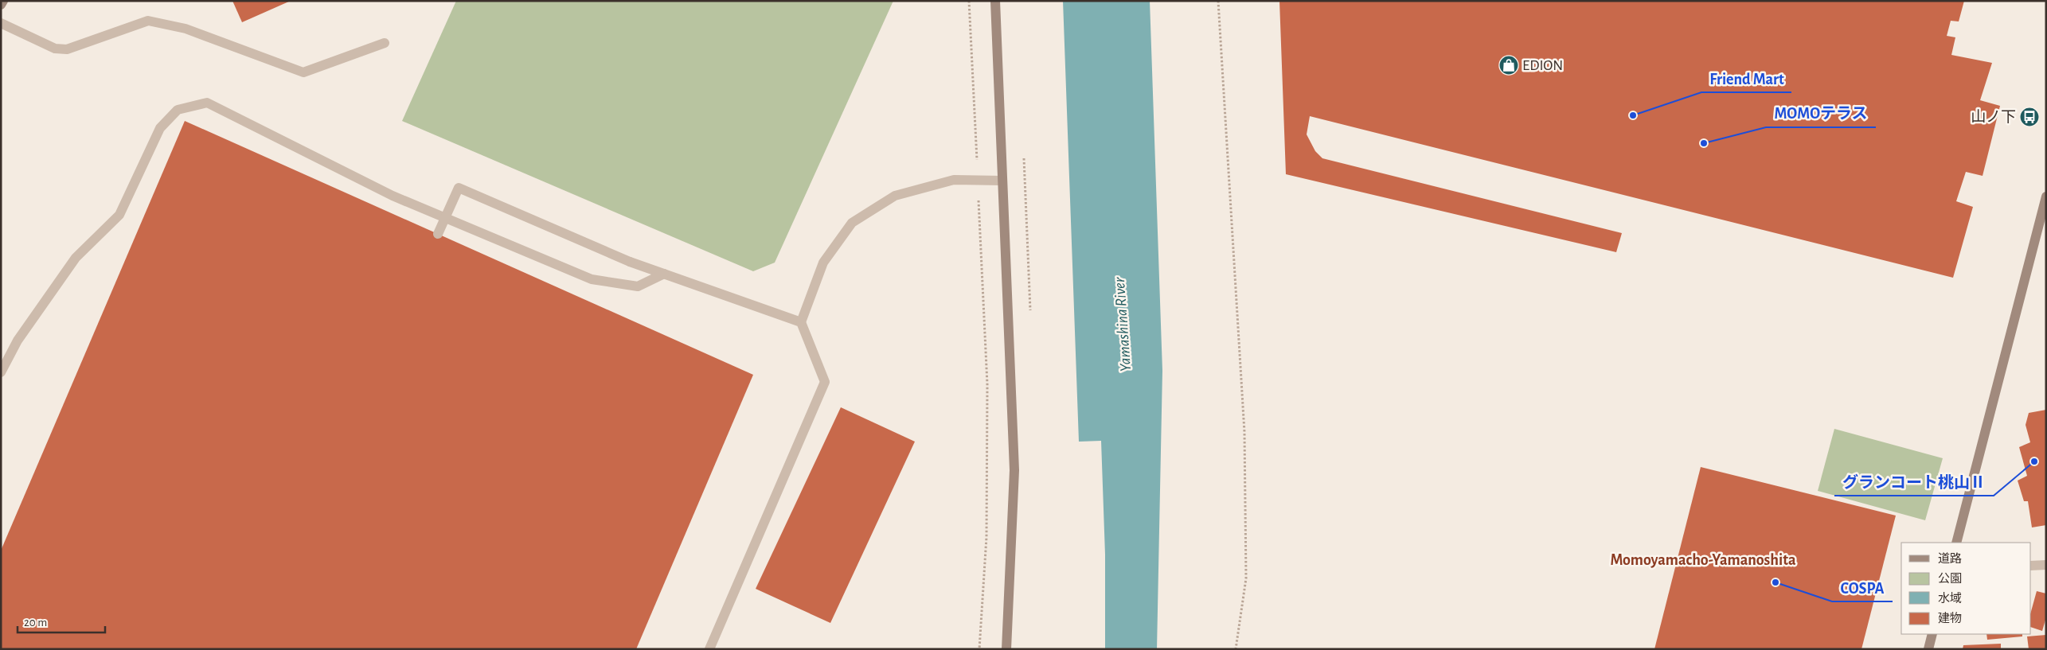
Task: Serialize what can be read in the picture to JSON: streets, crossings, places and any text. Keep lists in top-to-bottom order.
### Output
{
  "districts": ["Momoyamacho-Yamanoshita"],
  "water": ["Yamashina River"],
  "places": {
    "shop": ["EDION"],
    "other": [
      "Friend Mart",
      "MOMOテラス",
      "グランコート桃山Ⅱ",
      "COSPA"
    ],
    "bus stop": ["山ノ下"]
  },
  "legend": [
    "道路",
    "公園",
    "水域",
    "建物"
  ],
  "scale_bar": "20 m"
}
